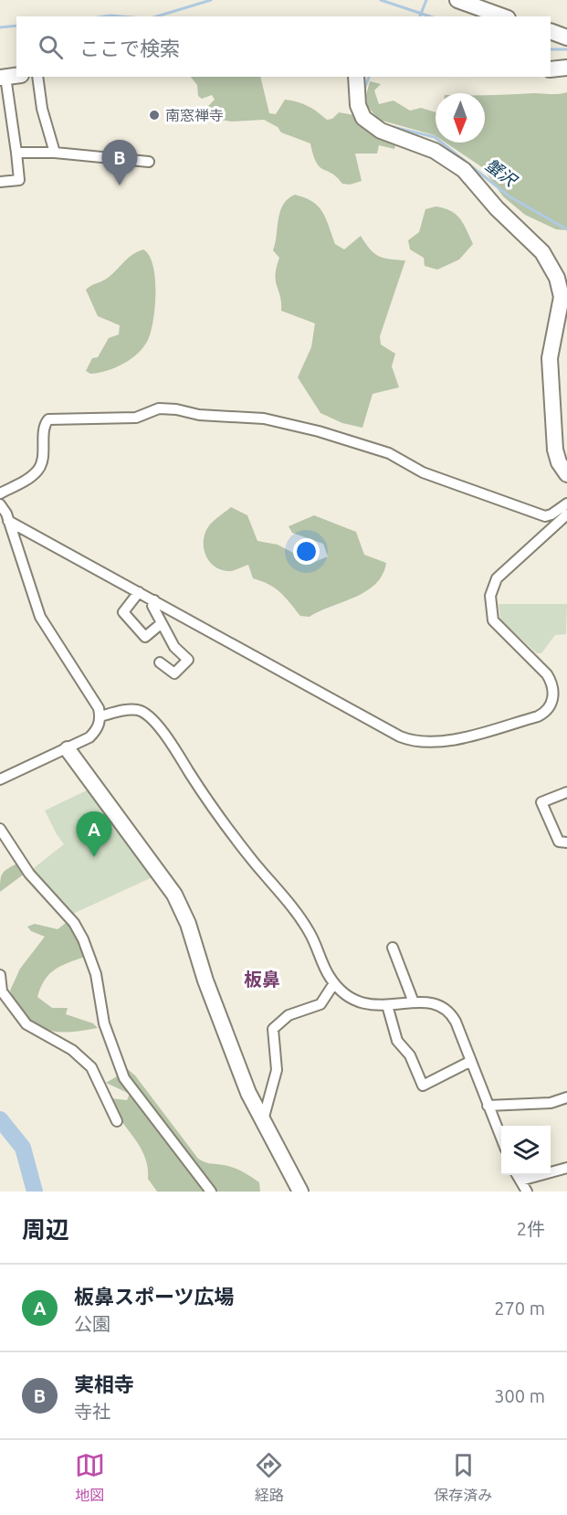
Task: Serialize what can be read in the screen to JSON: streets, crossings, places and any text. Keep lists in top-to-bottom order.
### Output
{
  "districts": ["板鼻"],
  "water": ["蟹沢"],
  "places": ["南窓禅寺"],
  "north": "bottom",
  "page": {
    "search": "ここで検索",
    "pins": ["B", "A"],
    "heading": ["周辺", "2件"],
    "list": [
      {
        "mark": "A",
        "name": "板鼻スポーツ広場",
        "note": "公園",
        "value": "270 m"
      },
      {
        "mark": "B",
        "name": "実相寺",
        "note": "寺社",
        "value": "300 m"
      }
    ],
    "nav": ["地図", "経路", "保存済み"]
  }
}
